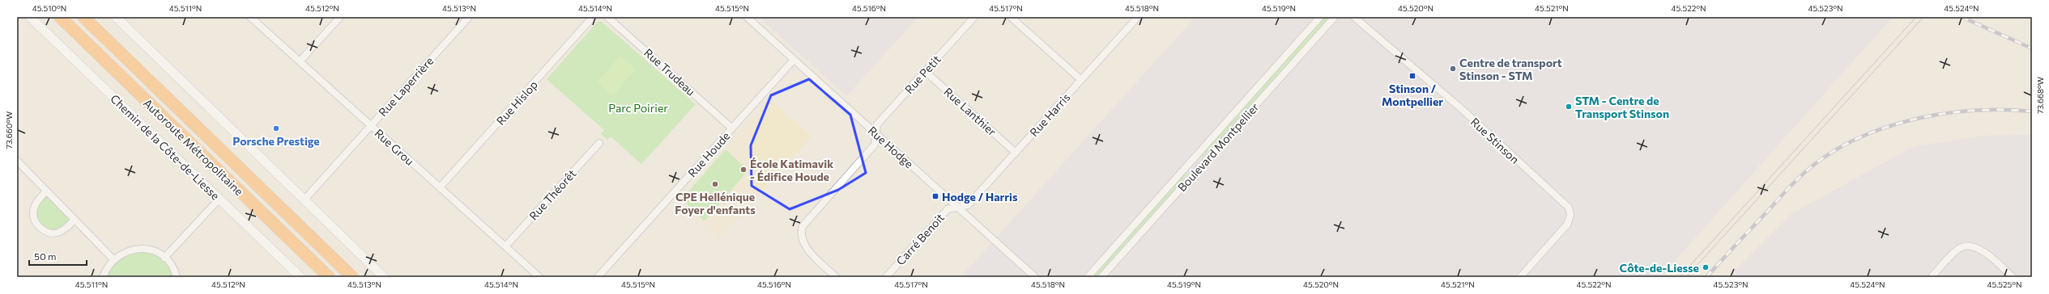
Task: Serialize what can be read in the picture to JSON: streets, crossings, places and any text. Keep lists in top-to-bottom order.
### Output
{
  "streets": {
    "highway": ["Autoroute Métropolitaine"],
    "main road": ["Chemin de la Côte-de-Liesse"],
    "street": [
      "Rue Trudeau",
      "Rue Petit",
      "Rue Laperrière",
      "Rue Hislop",
      "Rue Lanthier",
      "Rue Harris",
      "Rue Stinson",
      "Rue Grou",
      "Rue Hodge",
      "Boulevard Montpellier",
      "Rue Houde",
      "Rue Théorêt",
      "Carré Benoit"
    ]
  },
  "crossings": [
    ["Rue Trudeau", "Rue Houde"],
    ["Rue Petit", "Rue Lanthier"],
    ["Rue Petit", "Rue Hodge"],
    ["Rue Laperrière", "Rue Grou"],
    ["Rue Hislop", "Rue Grou"],
    ["Rue Lanthier", "Rue Harris"],
    ["Rue Harris", "Rue Hodge"],
    ["Rue Harris", "Carré Benoit"],
    ["Rue Grou", "Rue Théorêt"],
    ["Rue Hodge", "Rue Houde"],
    ["Rue Hodge", "Carré Benoit"]
  ],
  "parks": ["Parc Poirier"],
  "places": {
    "other": [
      "Centre de transport Stinson - STM",
      "STM - Centre de Transport Stinson",
      "Porsche Prestige",
      "École Katimavik - Édifice Houde",
      "CPE Hellénique Foyer d'enfants",
      "Côte-de-Liesse"
    ],
    "transit": ["Stinson / Montpellier", "Hodge / Harris"]
  },
  "scale_bar": "50 m",
  "coordinates": [
    "45.510°N",
    "45.511°N",
    "45.512°N",
    "45.513°N",
    "45.514°N",
    "45.515°N",
    "45.516°N",
    "45.517°N",
    "45.518°N",
    "45.519°N",
    "45.520°N",
    "45.521°N",
    "45.522°N",
    "45.523°N",
    "45.524°N",
    "73.668°W",
    "73.660°W",
    "45.525°N"
  ]
}
